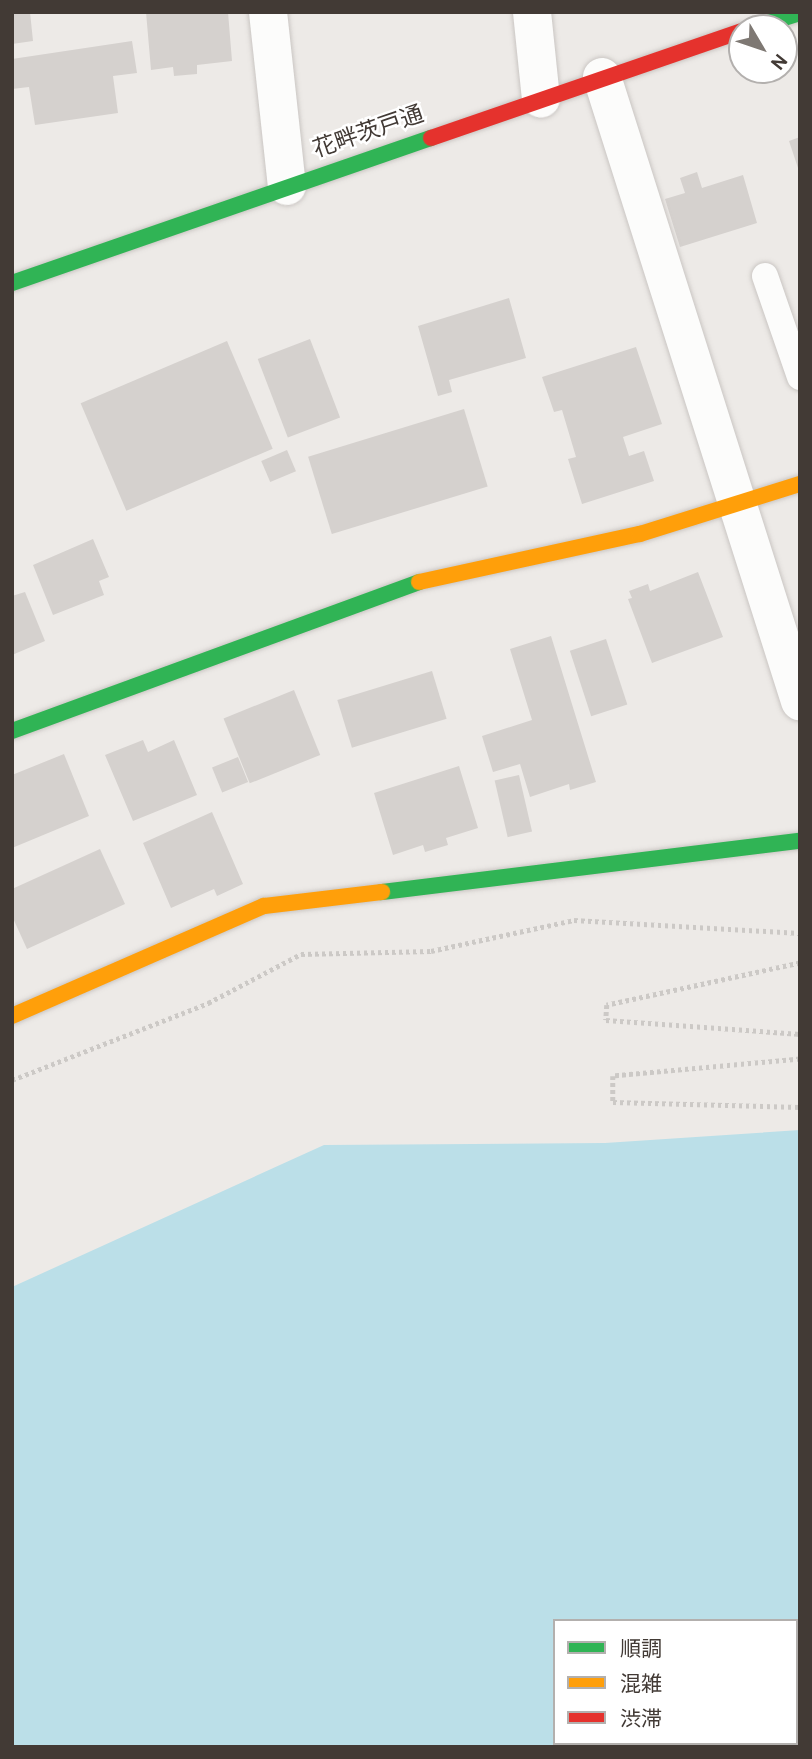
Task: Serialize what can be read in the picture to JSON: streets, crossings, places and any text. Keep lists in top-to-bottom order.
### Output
{
  "streets": {
    "street": ["花畔茨戸通"]
  },
  "legend": ["順調", "混雑", "渋滞"],
  "north": "bottom right"
}
